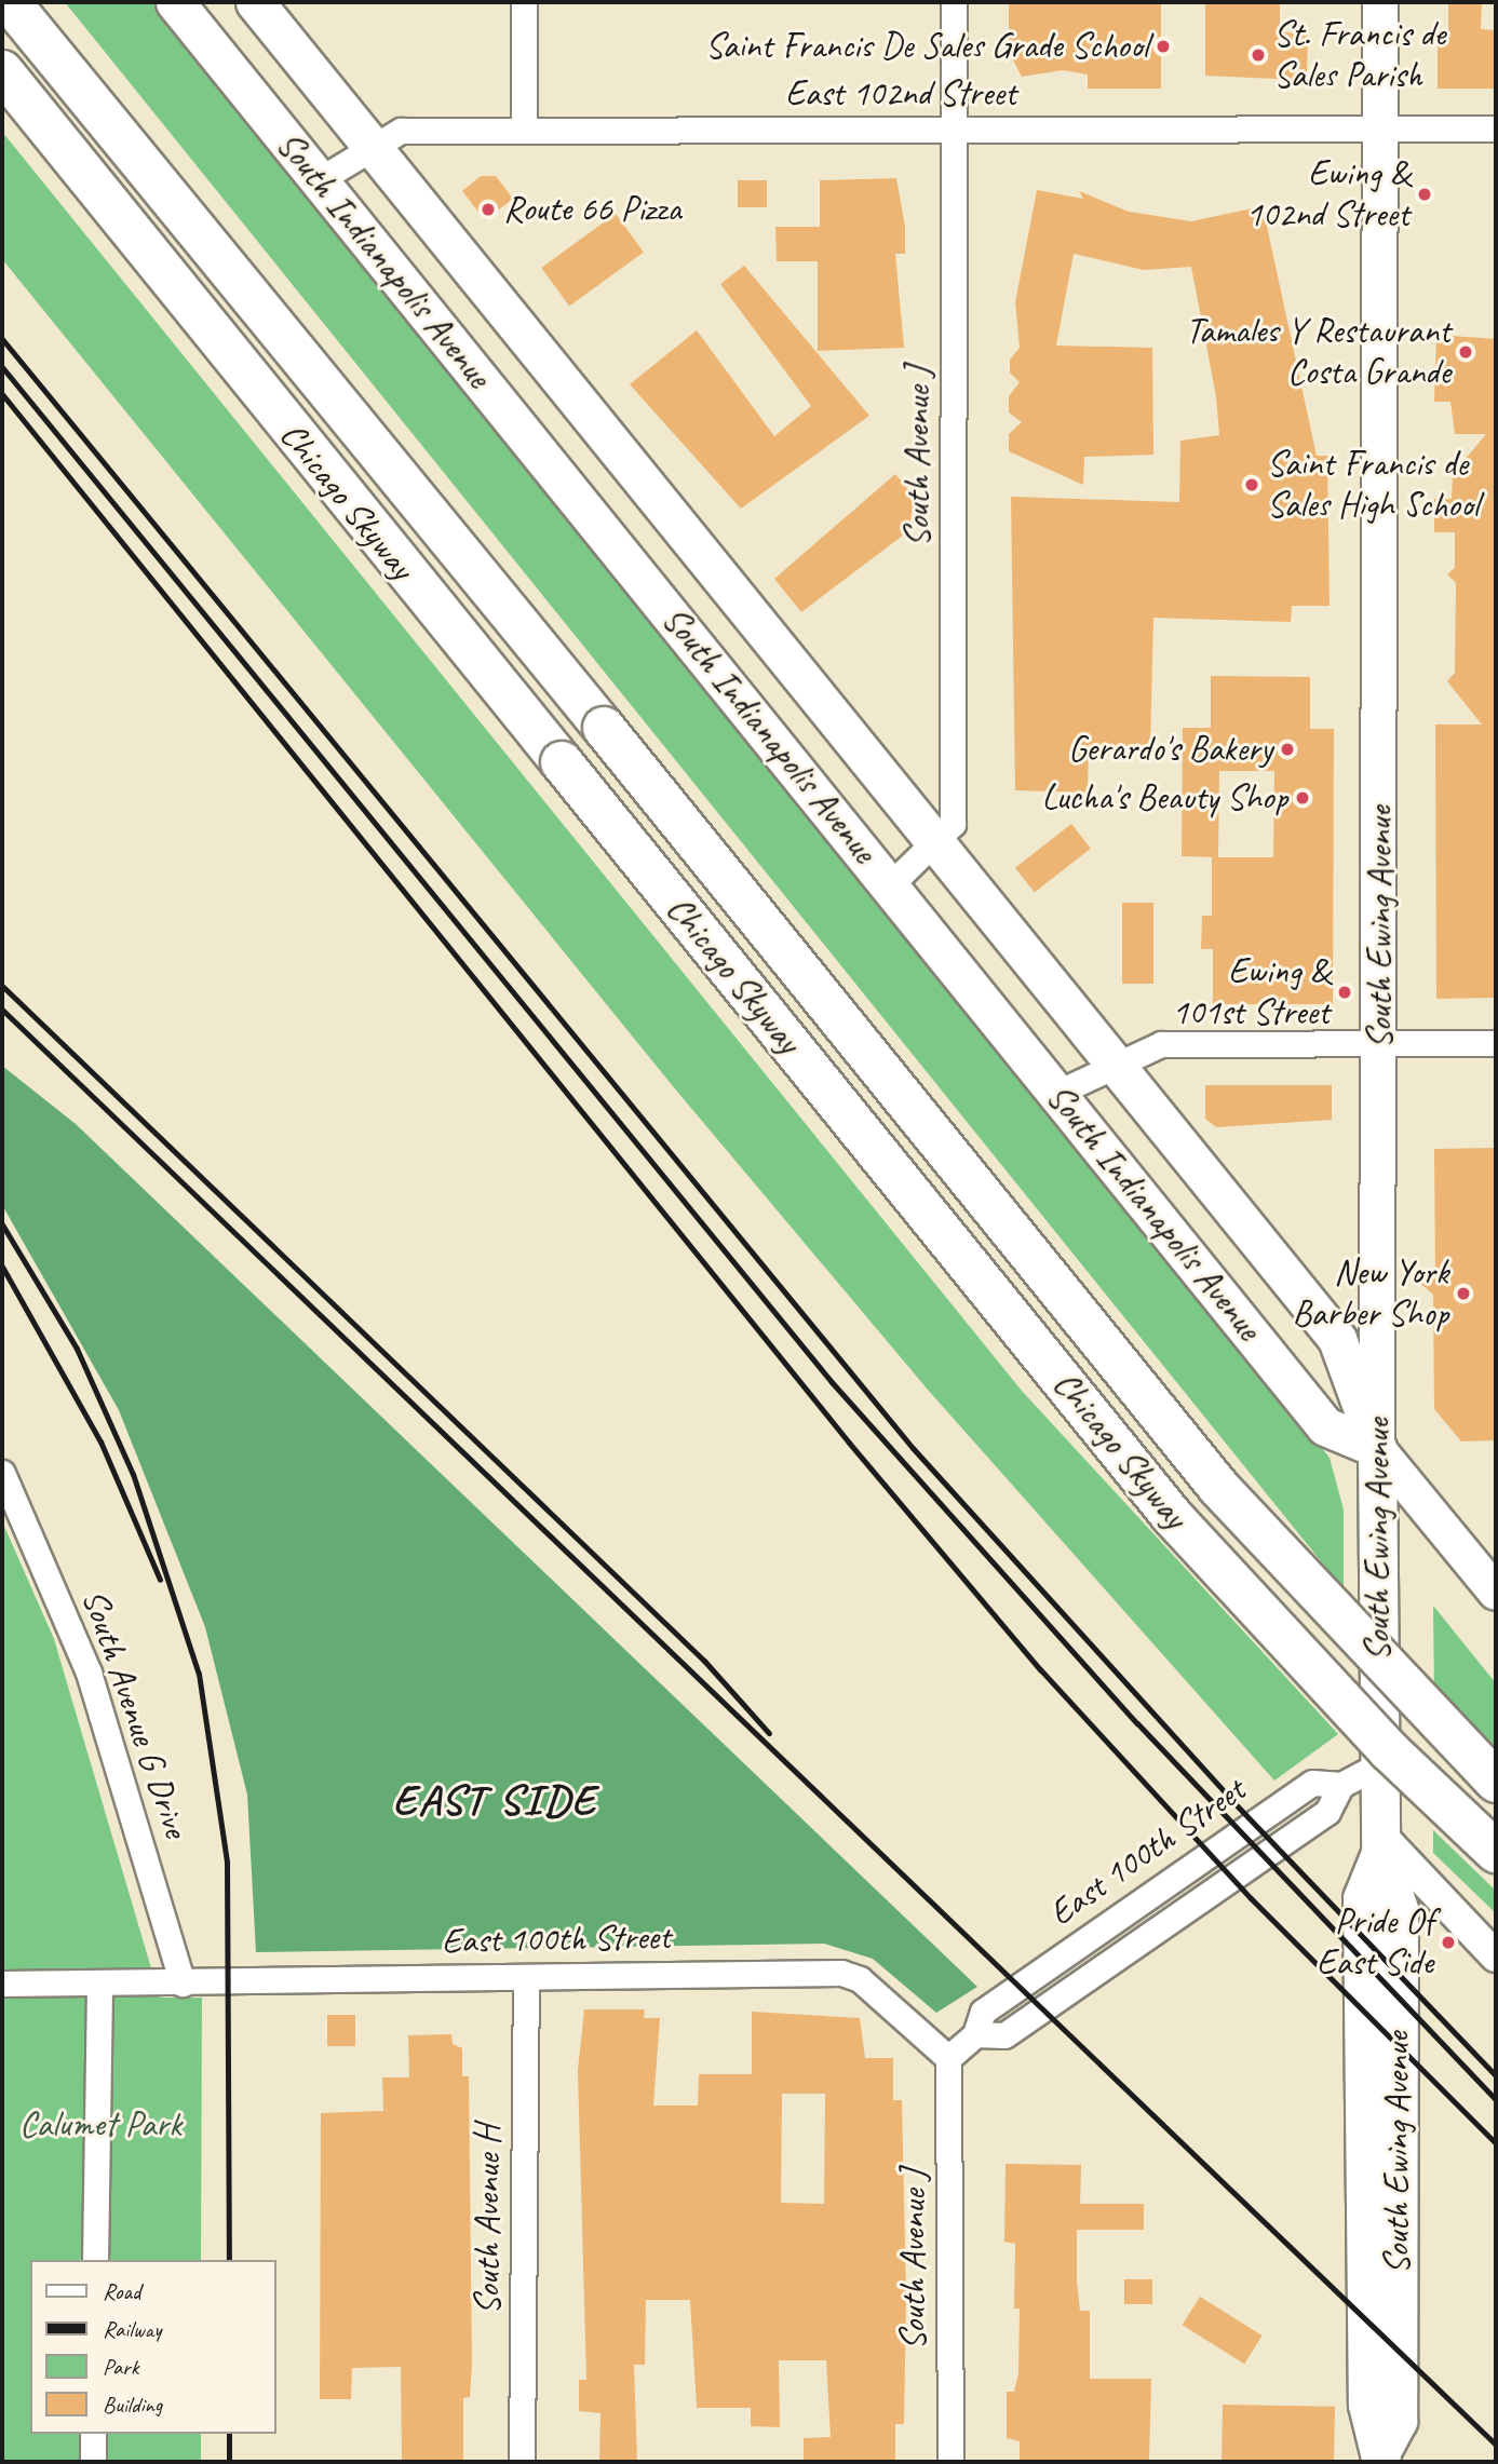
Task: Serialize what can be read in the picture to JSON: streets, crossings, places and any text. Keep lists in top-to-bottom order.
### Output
{
  "streets": {
    "highway": ["Chicago Skyway"],
    "main road": ["South Indianapolis Avenue", "South Ewing Avenue"],
    "street": [
      "East 102nd Street",
      "South Avenue J",
      "South Avenue G Drive",
      "East 100th Street",
      "South Avenue H"
    ]
  },
  "crossings": [
    ["East 102nd Street", "South Indianapolis Avenue"],
    ["East 102nd Street", "South Avenue J"],
    ["East 102nd Street", "South Ewing Avenue"],
    ["South Indianapolis Avenue", "South Avenue J"],
    ["South Indianapolis Avenue", "South Ewing Avenue"],
    ["South Avenue J", "East 100th Street"],
    ["South Ewing Avenue", "East 100th Street"],
    ["South Avenue G Drive", "East 100th Street"],
    ["East 100th Street", "South Avenue H"]
  ],
  "districts": ["EAST SIDE"],
  "parks": ["Calumet Park"],
  "places": [
    "Saint Francis De Sales Grade School",
    "St. Francis de Sales Parish",
    "Ewing & 102nd Street",
    "Route 66 Pizza",
    "Tamales Y Restaurant Costa Grande",
    "Saint Francis de Sales High School",
    "Gerardo's Bakery",
    "Lucha's Beauty Shop",
    "Ewing & 101st Street",
    "New York Barber Shop",
    "Pride Of East Side"
  ],
  "legend": [
    "Road",
    "Railway",
    "Park",
    "Building"
  ]
}
